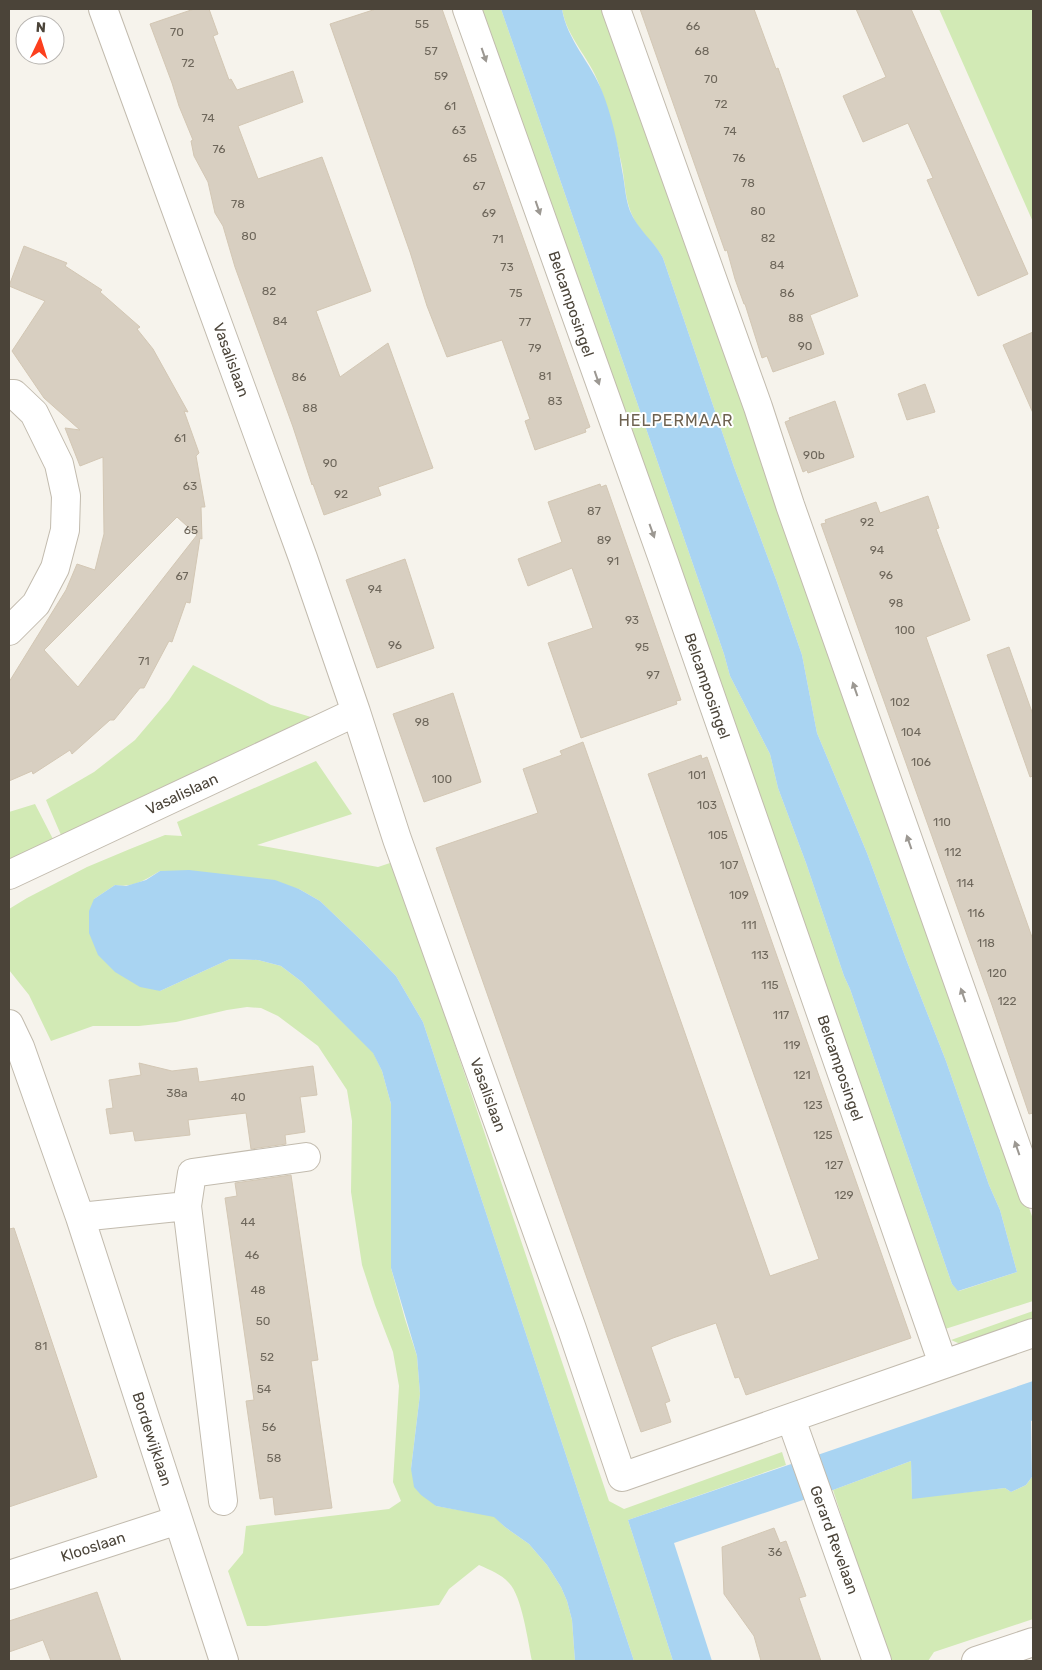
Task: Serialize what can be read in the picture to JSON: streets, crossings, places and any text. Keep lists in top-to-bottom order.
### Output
{
  "streets": {
    "street": [
      "Belcamposingel",
      "Vasalislaan",
      "Bordewijklaan",
      "Gerard Revelaan",
      "Klooslaan"
    ]
  },
  "crossings": [
    ["Vasalislaan", "Gerard Revelaan"],
    ["Bordewijklaan", "Klooslaan"]
  ],
  "districts": ["HELPERMAAR"],
  "house_numbers": [
    "55",
    "66",
    "70",
    "57",
    "68",
    "72",
    "59",
    "70",
    "72",
    "61",
    "74",
    "63",
    "74",
    "76",
    "65",
    "76",
    "78",
    "67",
    "78",
    "80",
    "69",
    "80",
    "82",
    "71",
    "84",
    "73",
    "82",
    "75",
    "86",
    "88",
    "84",
    "77",
    "90",
    "79",
    "81",
    "86",
    "83",
    "88",
    "61",
    "90b",
    "90",
    "63",
    "92",
    "87",
    "92",
    "65",
    "89",
    "94",
    "91",
    "96",
    "67",
    "94",
    "98",
    "93",
    "100",
    "96",
    "95",
    "71",
    "97",
    "102",
    "98",
    "104",
    "106",
    "101",
    "100",
    "103",
    "110",
    "105",
    "112",
    "107",
    "114",
    "109",
    "116",
    "111",
    "118",
    "113",
    "120",
    "115",
    "122",
    "117",
    "119",
    "121",
    "38a",
    "40",
    "123",
    "125",
    "127",
    "129",
    "44",
    "46",
    "48",
    "50",
    "81",
    "52",
    "54",
    "56",
    "58",
    "36"
  ],
  "north": "top"
}
